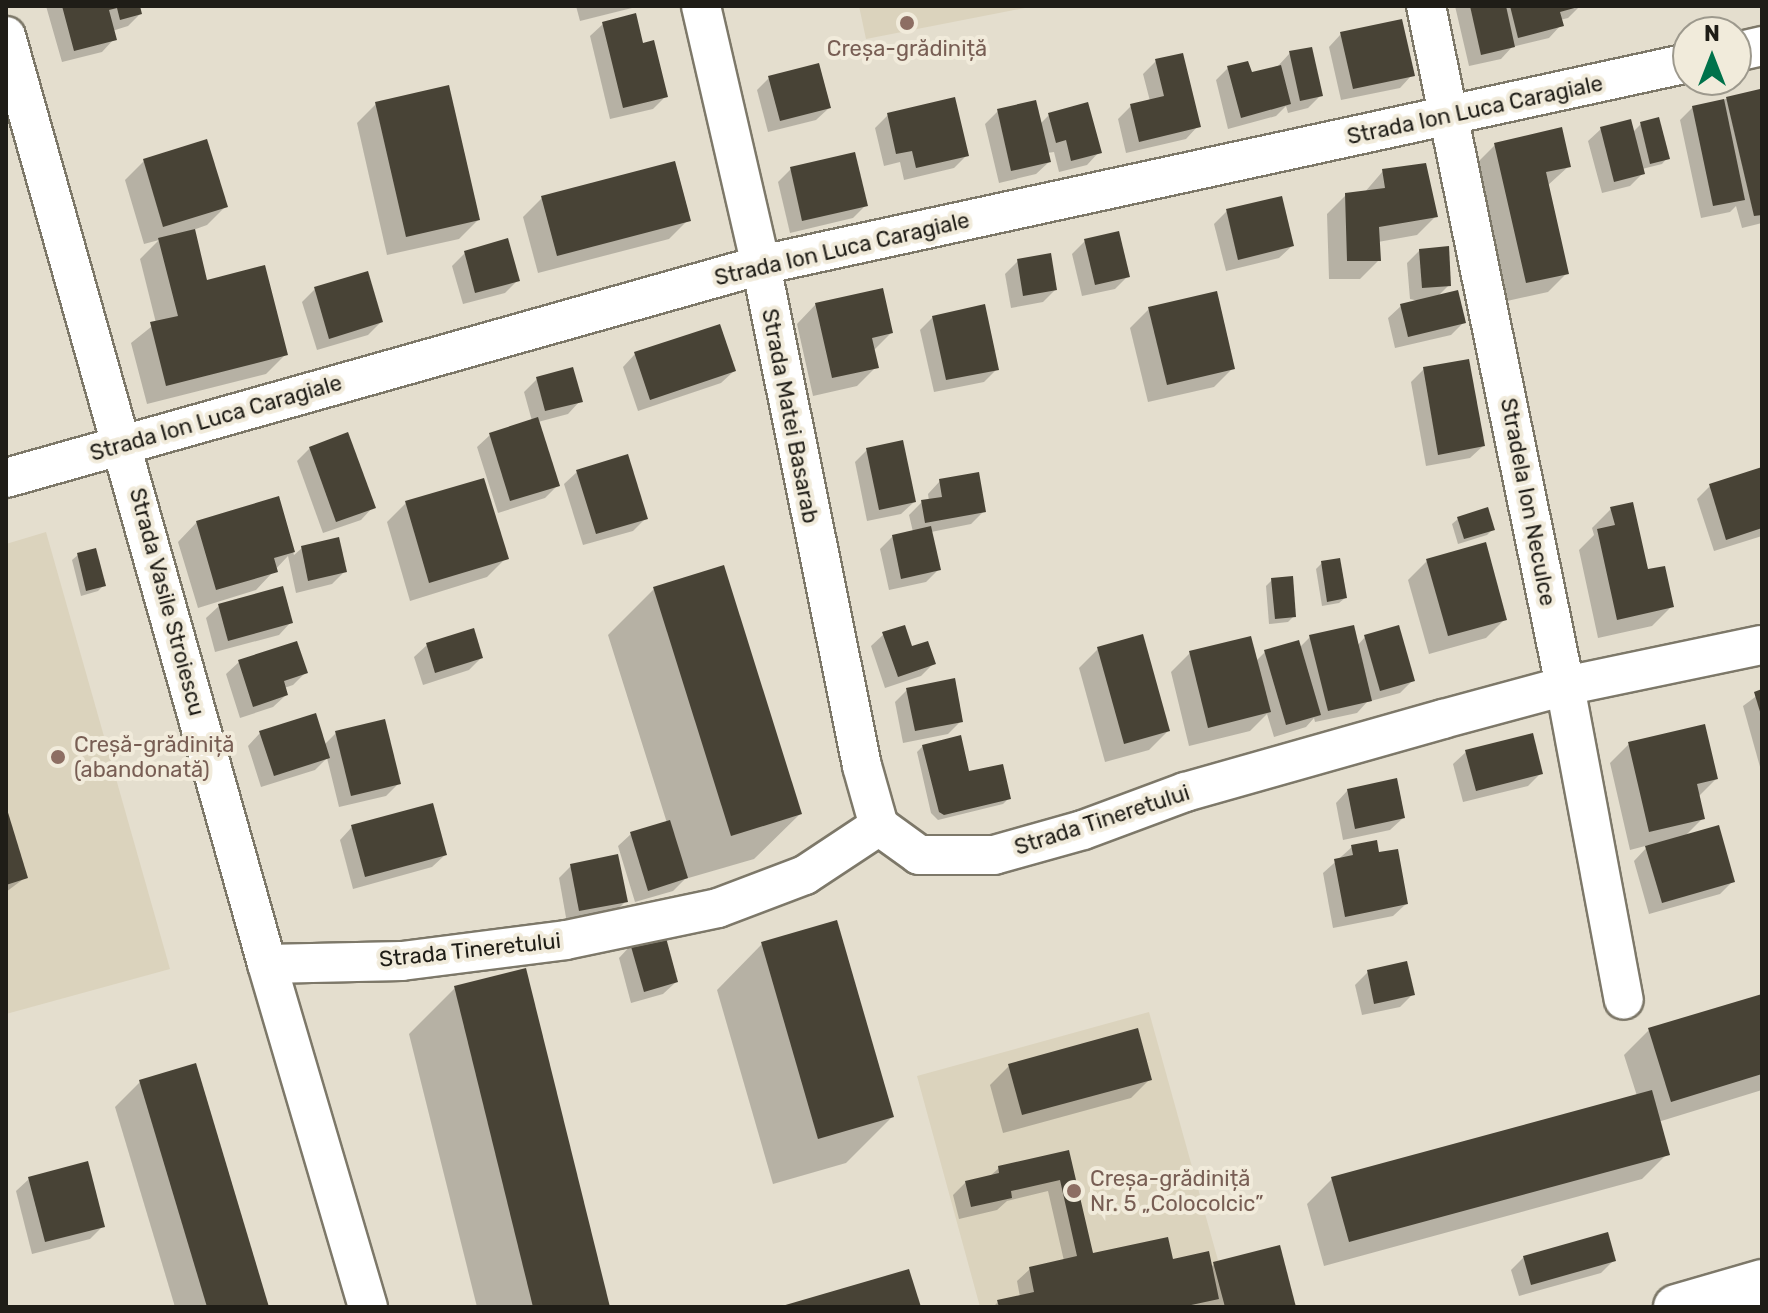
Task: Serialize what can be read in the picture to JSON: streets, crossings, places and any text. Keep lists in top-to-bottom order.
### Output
{
  "streets": {
    "street": [
      "Strada Ion Luca Caragiale",
      "Strada Matei Basarab",
      "Stradela Ion Neculce",
      "Strada Vasile Stroiescu",
      "Strada Tineretului"
    ]
  },
  "crossings": [
    ["Strada Ion Luca Caragiale", "Strada Matei Basarab"],
    ["Strada Ion Luca Caragiale", "Stradela Ion Neculce"],
    ["Strada Ion Luca Caragiale", "Strada Vasile Stroiescu"],
    ["Strada Matei Basarab", "Strada Tineretului"],
    ["Stradela Ion Neculce", "Strada Tineretului"],
    ["Strada Vasile Stroiescu", "Strada Tineretului"]
  ],
  "places": ["Creșa-grădiniță", "Creșă-grădiniță (abandonată)", "Creșa-grădiniță Nr. 5 „Colocolcic”"],
  "north": "top"
}
